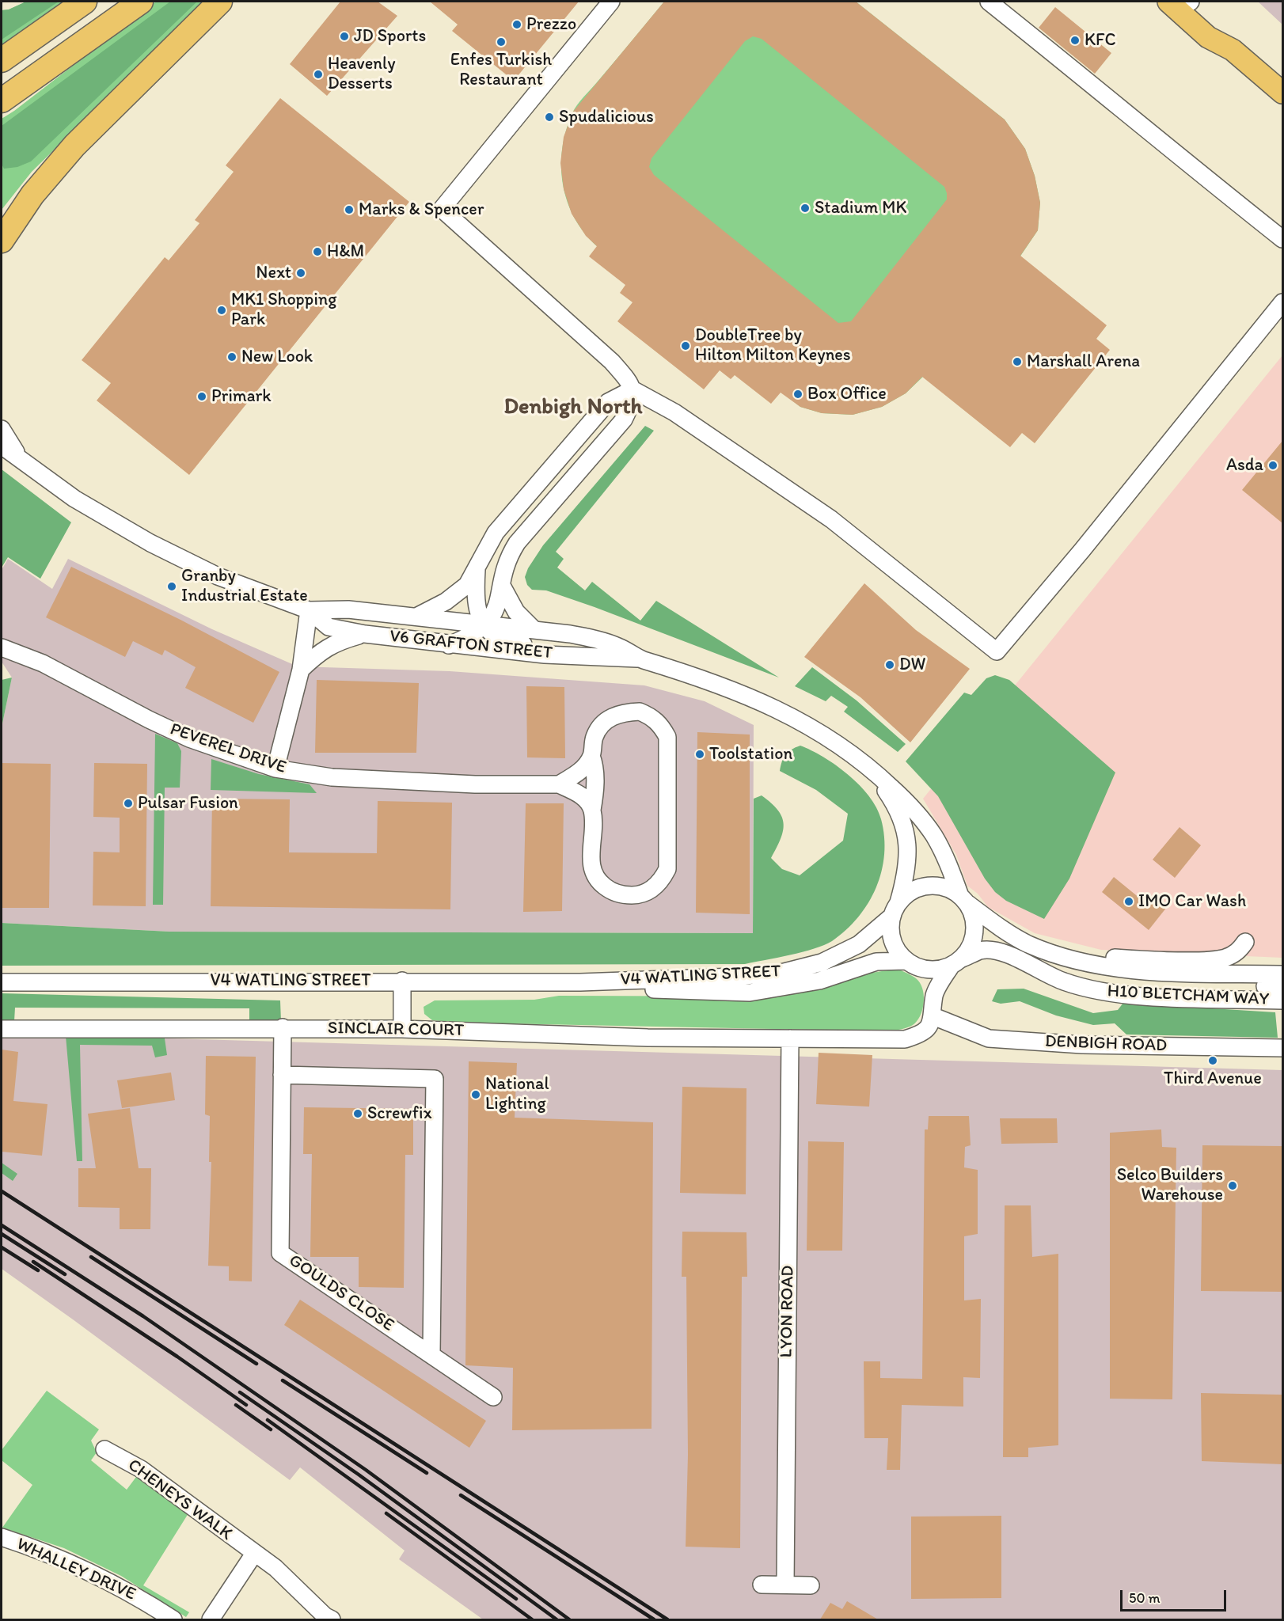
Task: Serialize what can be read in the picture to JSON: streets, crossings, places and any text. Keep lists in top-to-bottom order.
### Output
{
  "streets": {
    "street": [
      "V6 GRAFTON STREET",
      "PEVEREL DRIVE",
      "V4 WATLING STREET",
      "H10 BLETCHAM WAY",
      "SINCLAIR COURT",
      "DENBIGH ROAD",
      "GOULDS CLOSE",
      "LYON ROAD",
      "CHENEYS WALK",
      "WHALLEY DRIVE"
    ]
  },
  "crossings": [
    ["V6 GRAFTON STREET", "V4 WATLING STREET"],
    ["V6 GRAFTON STREET", "H10 BLETCHAM WAY"],
    ["V4 WATLING STREET", "H10 BLETCHAM WAY"],
    ["SINCLAIR COURT", "GOULDS CLOSE"],
    ["SINCLAIR COURT", "LYON ROAD"]
  ],
  "districts": ["Denbigh North"],
  "places": [
    "Prezzo",
    "JD Sports",
    "KFC",
    "Enfes Turkish Restaurant",
    "Heavenly Desserts",
    "Spudalicious",
    "Stadium MK",
    "Marks & Spencer",
    "H&M",
    "Next",
    "MK1 Shopping Park",
    "DoubleTree by Hilton Milton Keynes",
    "New Look",
    "Marshall Arena",
    "Box Office",
    "Primark",
    "Asda",
    "Granby Industrial Estate",
    "DW",
    "Toolstation",
    "Pulsar Fusion",
    "IMO Car Wash",
    "Third Avenue",
    "National Lighting",
    "Screwfix",
    "Selco Builders Warehouse"
  ],
  "scale_bar": "50 m"
}
